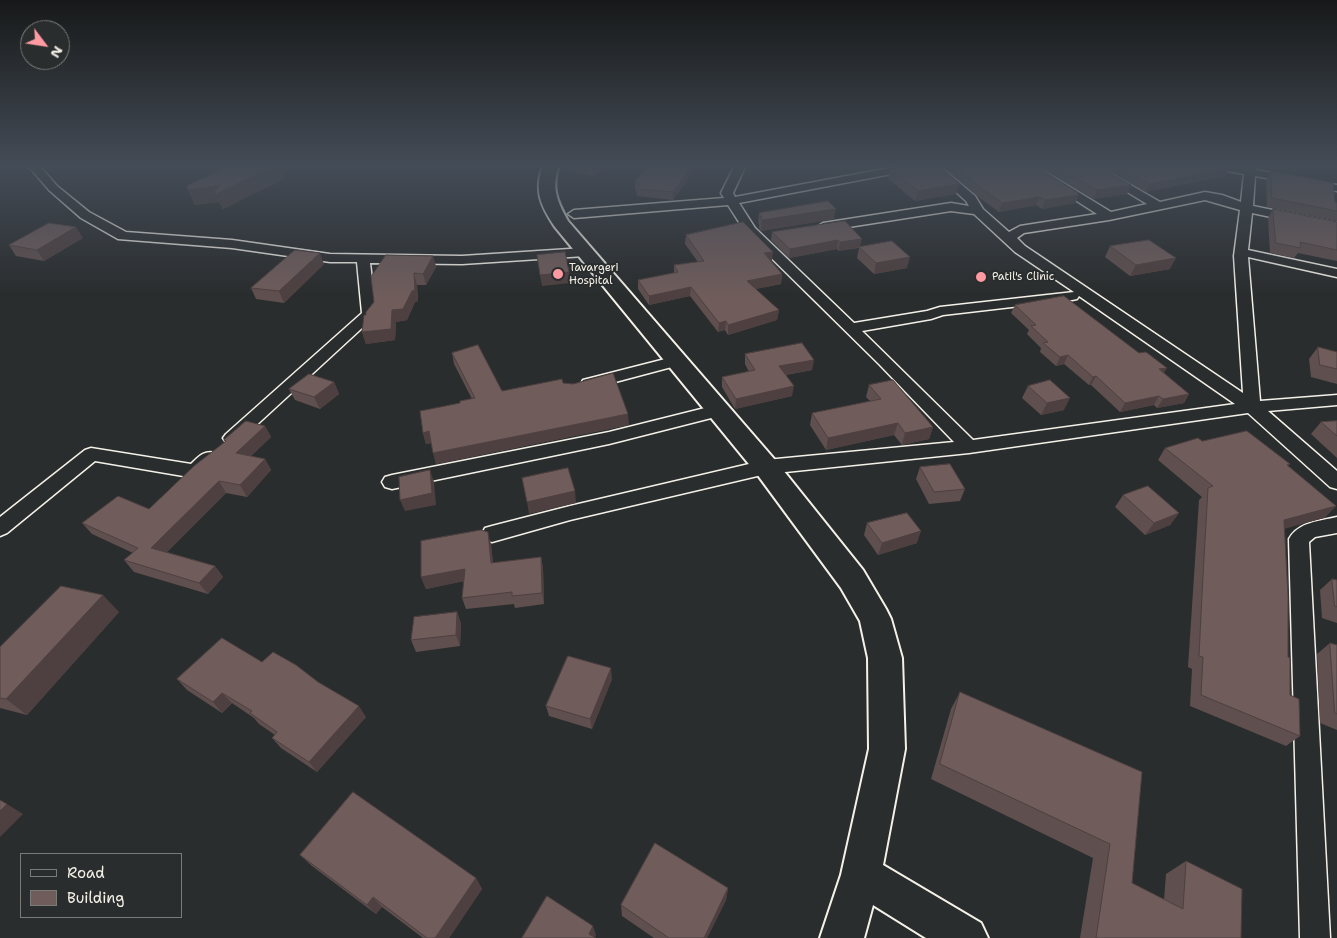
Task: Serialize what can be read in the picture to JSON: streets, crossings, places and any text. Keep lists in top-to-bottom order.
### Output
{
  "places": ["Tavargeri Hospital", "Patil's Clinic"],
  "legend": ["Road", "Building"],
  "north": "bottom right"
}
